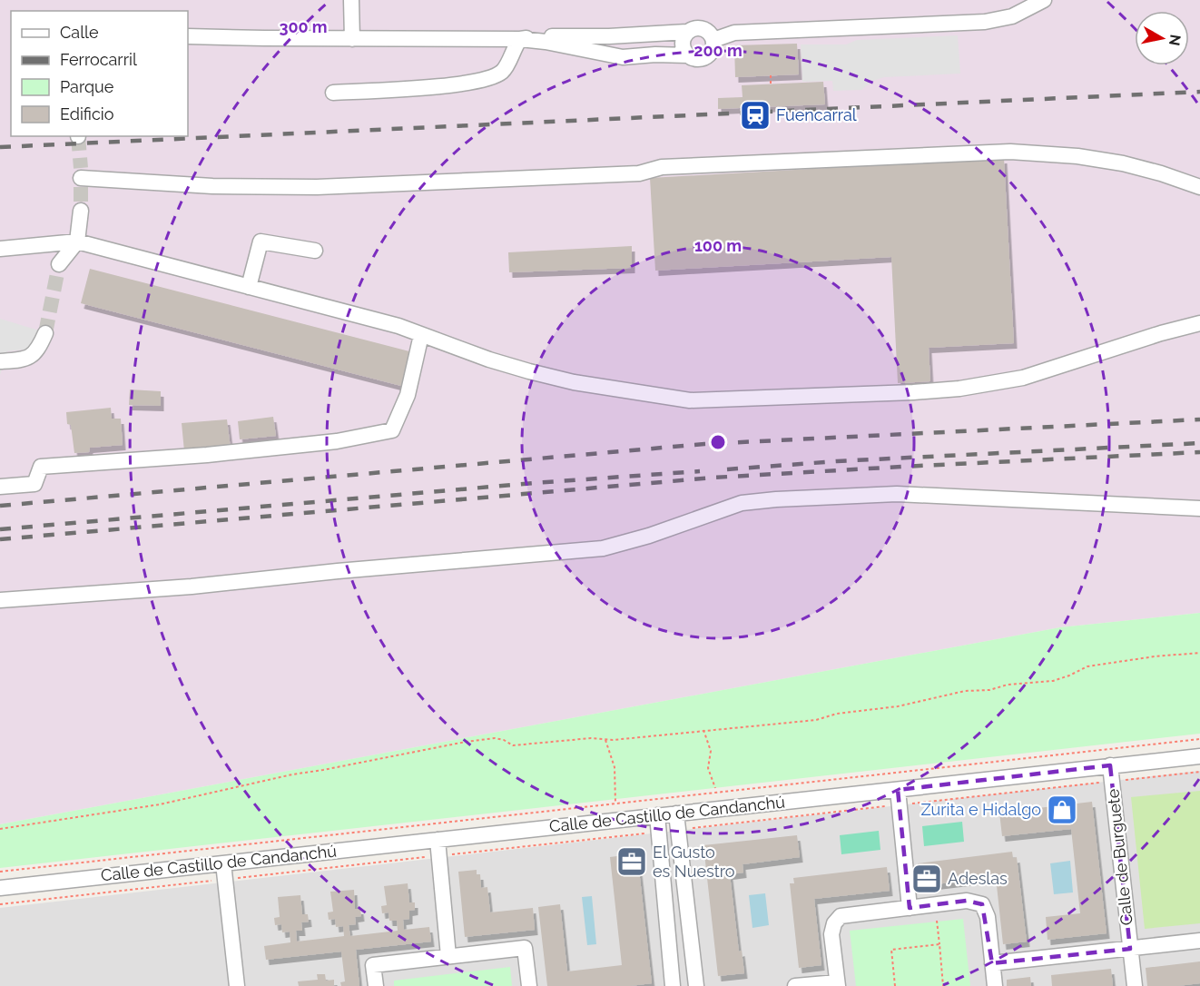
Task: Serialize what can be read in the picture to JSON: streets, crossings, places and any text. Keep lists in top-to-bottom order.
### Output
{
  "streets": {
    "street": ["Calle de Castillo de Candanchú", "Calle de Burguete"]
  },
  "crossings": [
    ["Calle de Castillo de Candanchú", "Calle de Burguete"]
  ],
  "places": {
    "station": ["Fuencarral"],
    "shop": ["Zurita e Hidalgo"],
    "office": ["El Gusto es Nuestro", "Adeslas"]
  },
  "legend": [
    "Calle",
    "Ferrocarril",
    "Parque",
    "Edificio"
  ],
  "north": "right",
  "rings": ["300 m", "200 m", "100 m"]
}
